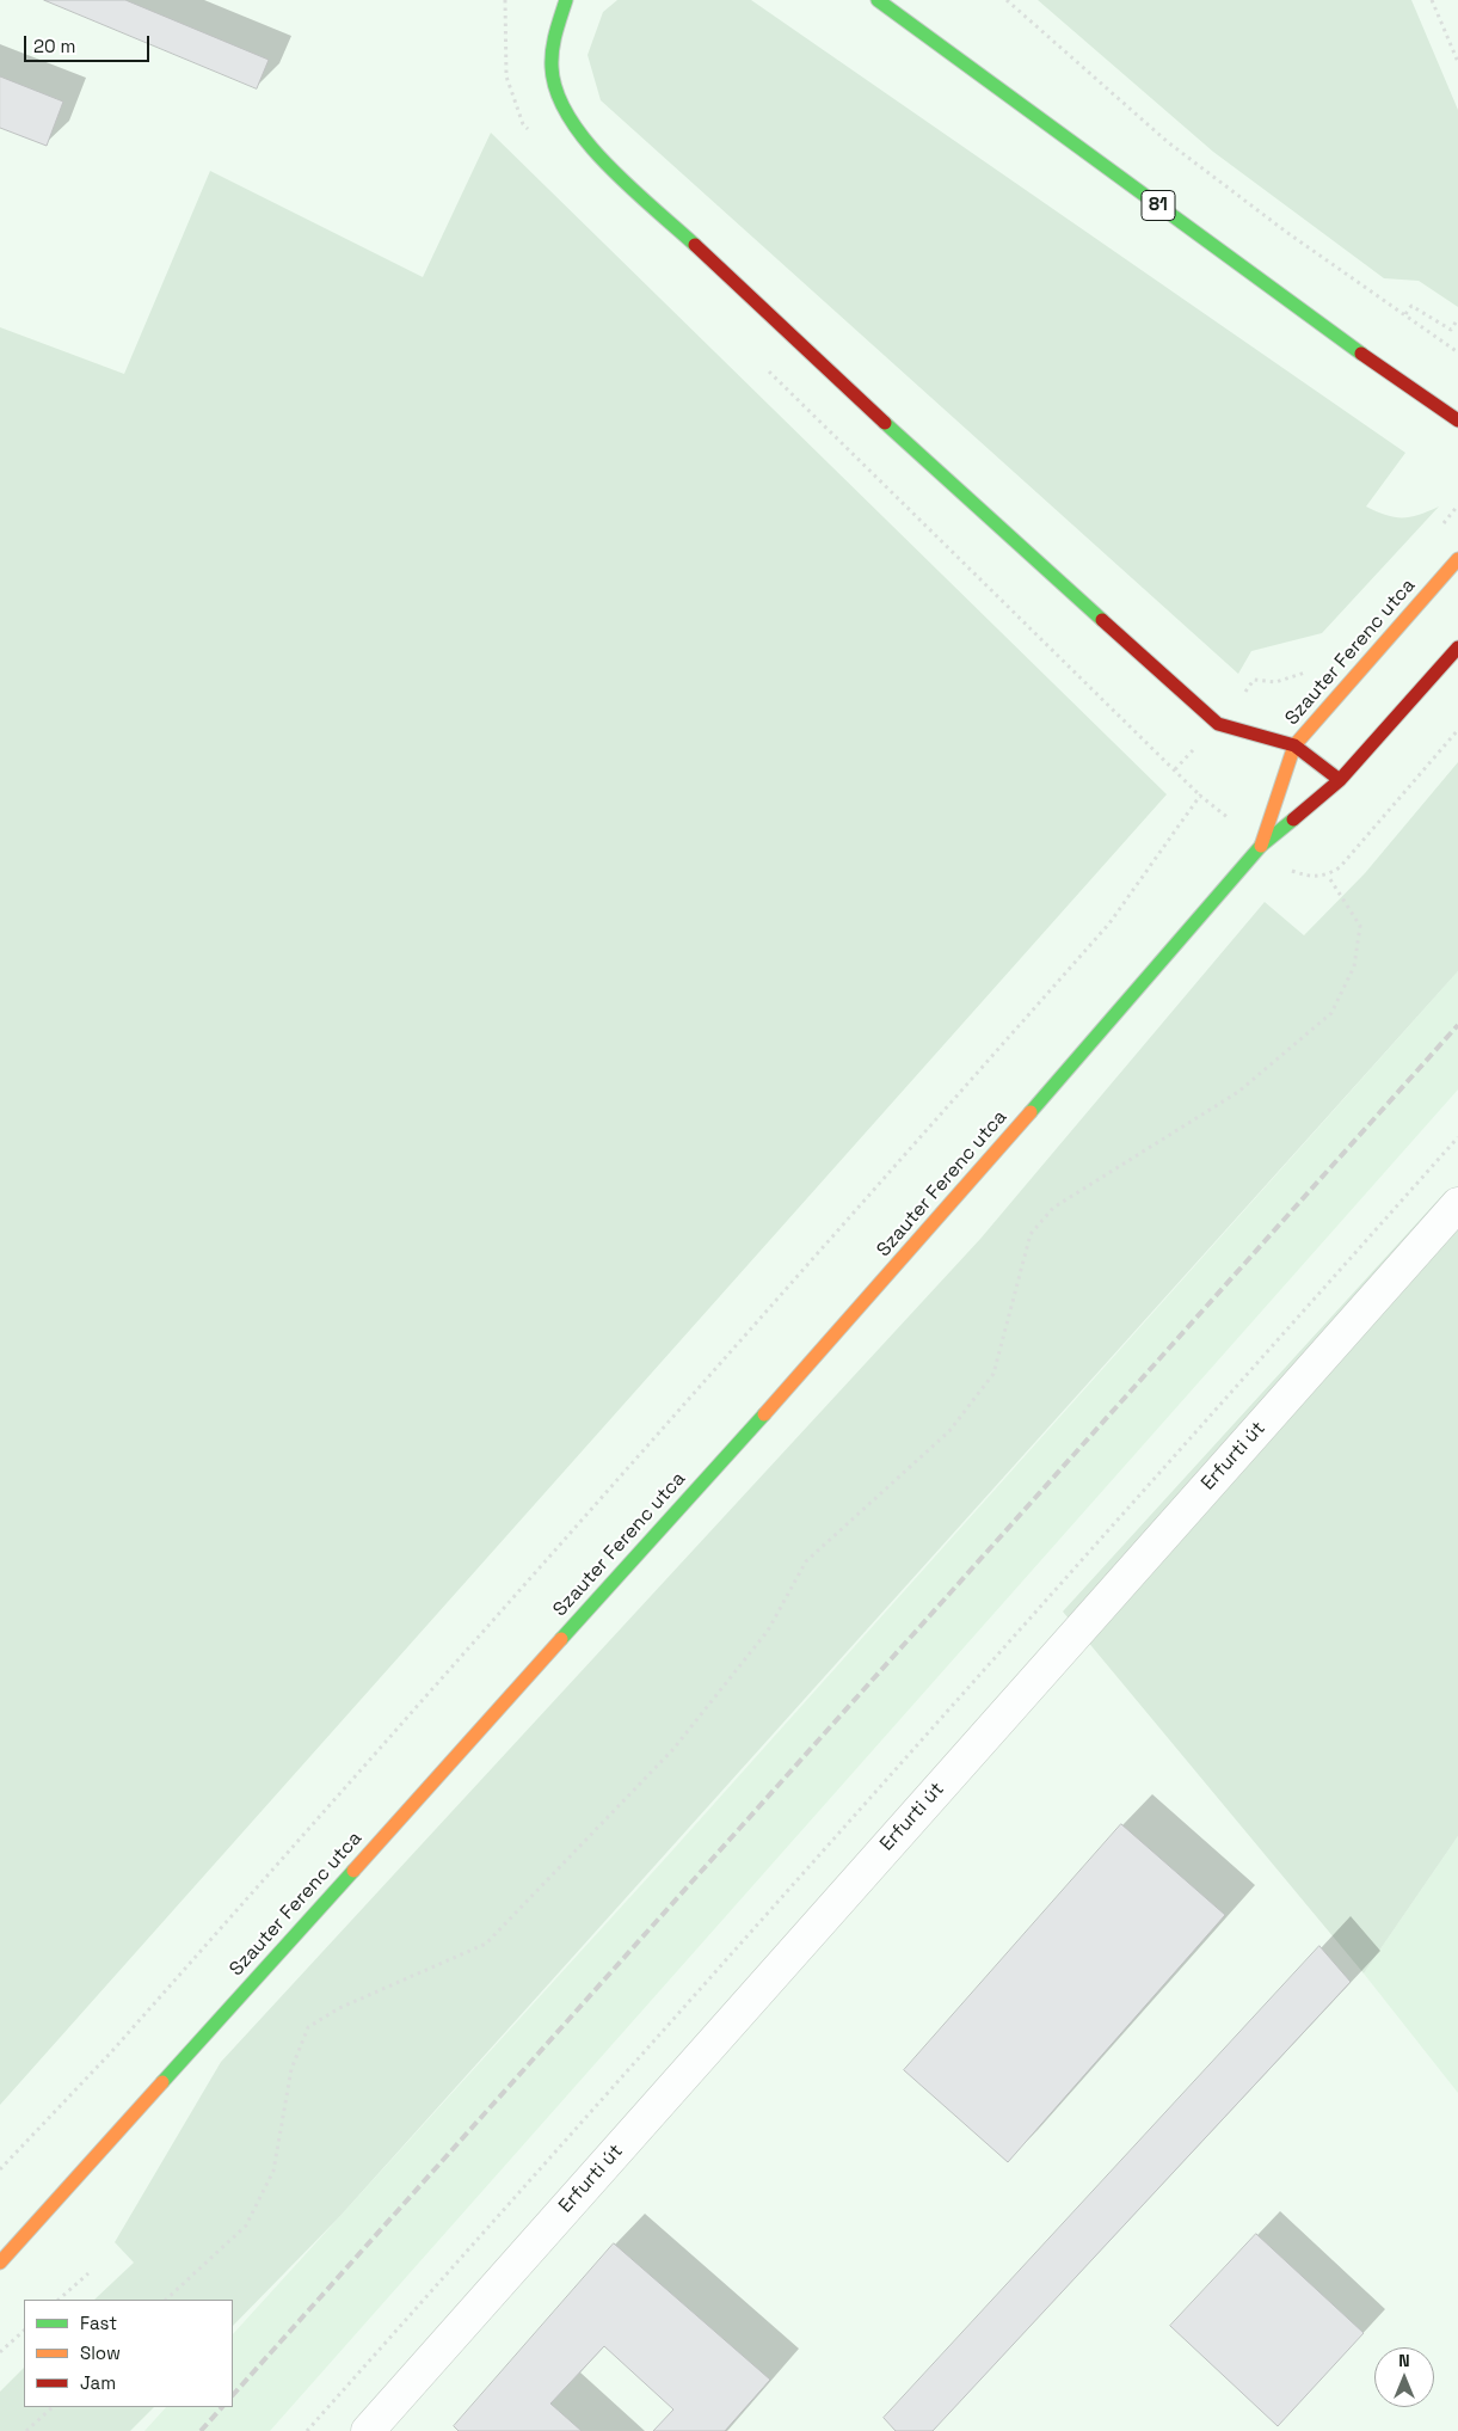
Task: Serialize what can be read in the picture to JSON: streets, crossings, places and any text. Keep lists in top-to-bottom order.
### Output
{
  "streets": {
    "street": ["81", "Szauter Ferenc utca", "Erfurti út"]
  },
  "legend": ["Fast", "Slow", "Jam"],
  "scale_bar": "20 m",
  "north": "top"
}
